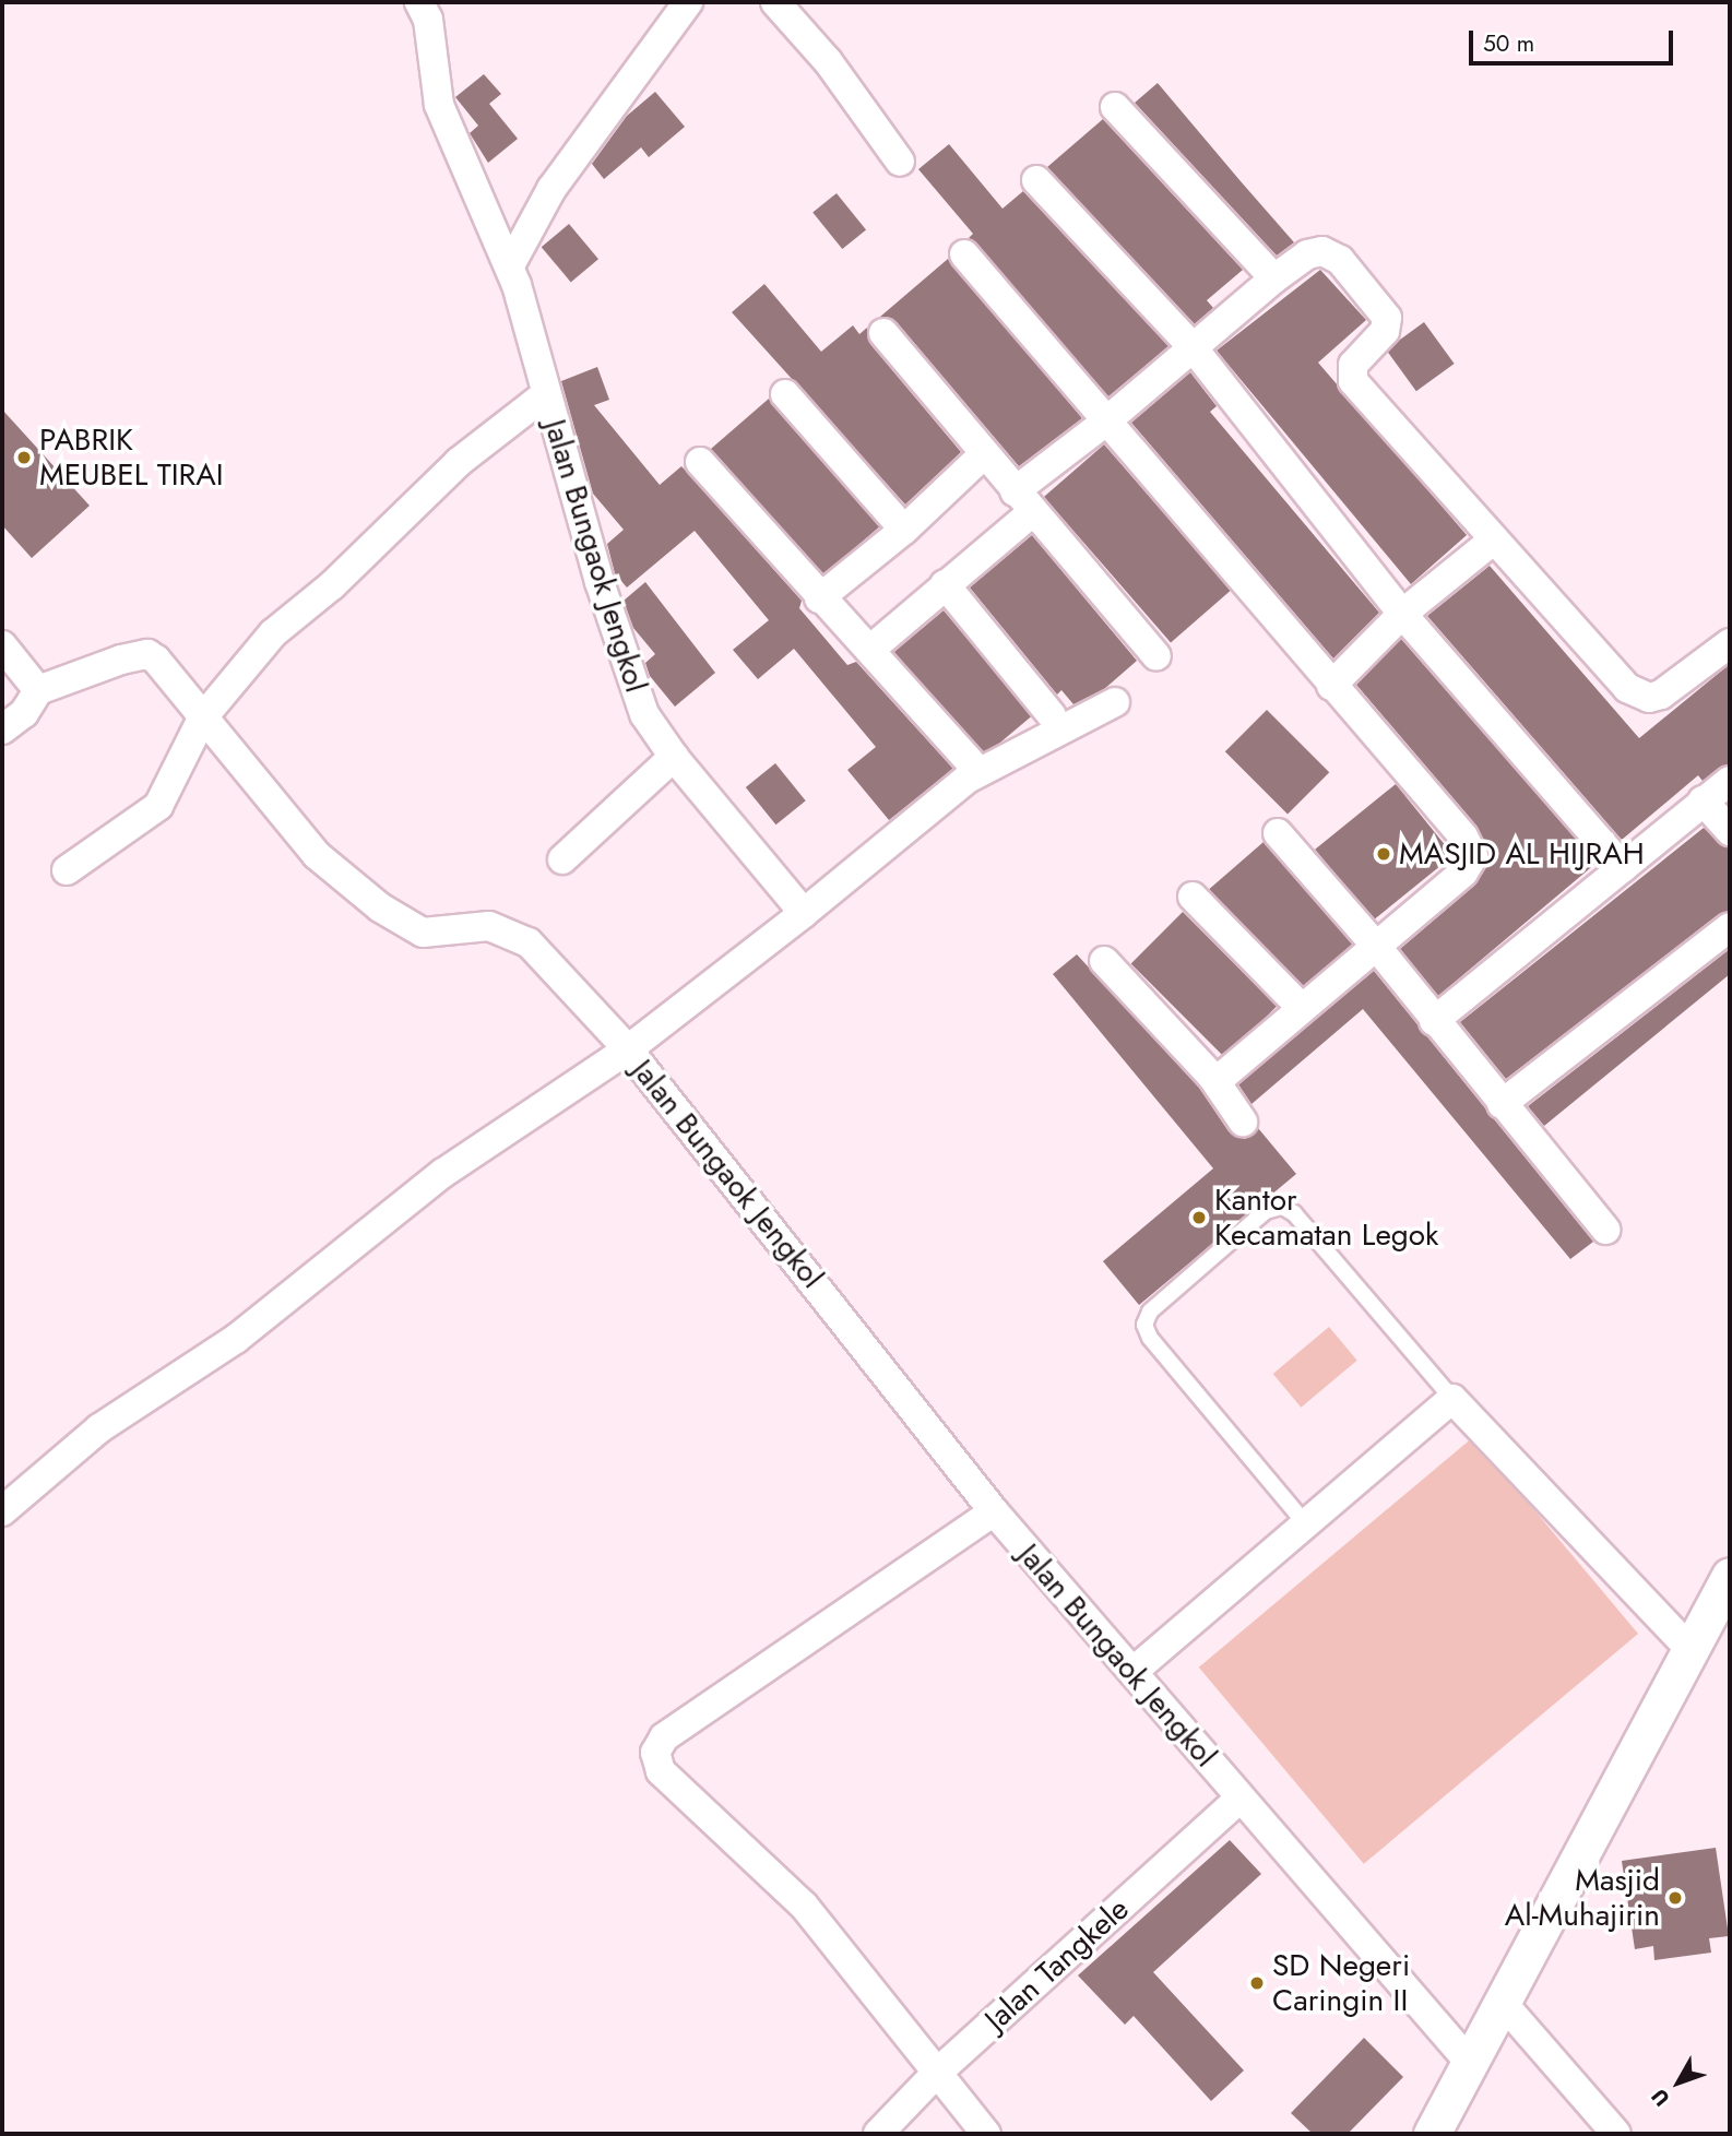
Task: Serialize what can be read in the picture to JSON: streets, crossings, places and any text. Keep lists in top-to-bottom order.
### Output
{
  "streets": {
    "street": ["Jalan Bungaok Jengkol", "Jalan Tangkele"]
  },
  "crossings": [
    ["Jalan Bungaok Jengkol", "Jalan Tangkele"]
  ],
  "places": [
    "PABRIK MEUBEL TIRAI",
    "MASJID AL HIJRAH",
    "Kantor Kecamatan Legok",
    "Masjid Al-Muhajirin",
    "SD Negeri Caringin II"
  ],
  "scale_bar": "50 m",
  "north": "bottom left"
}
